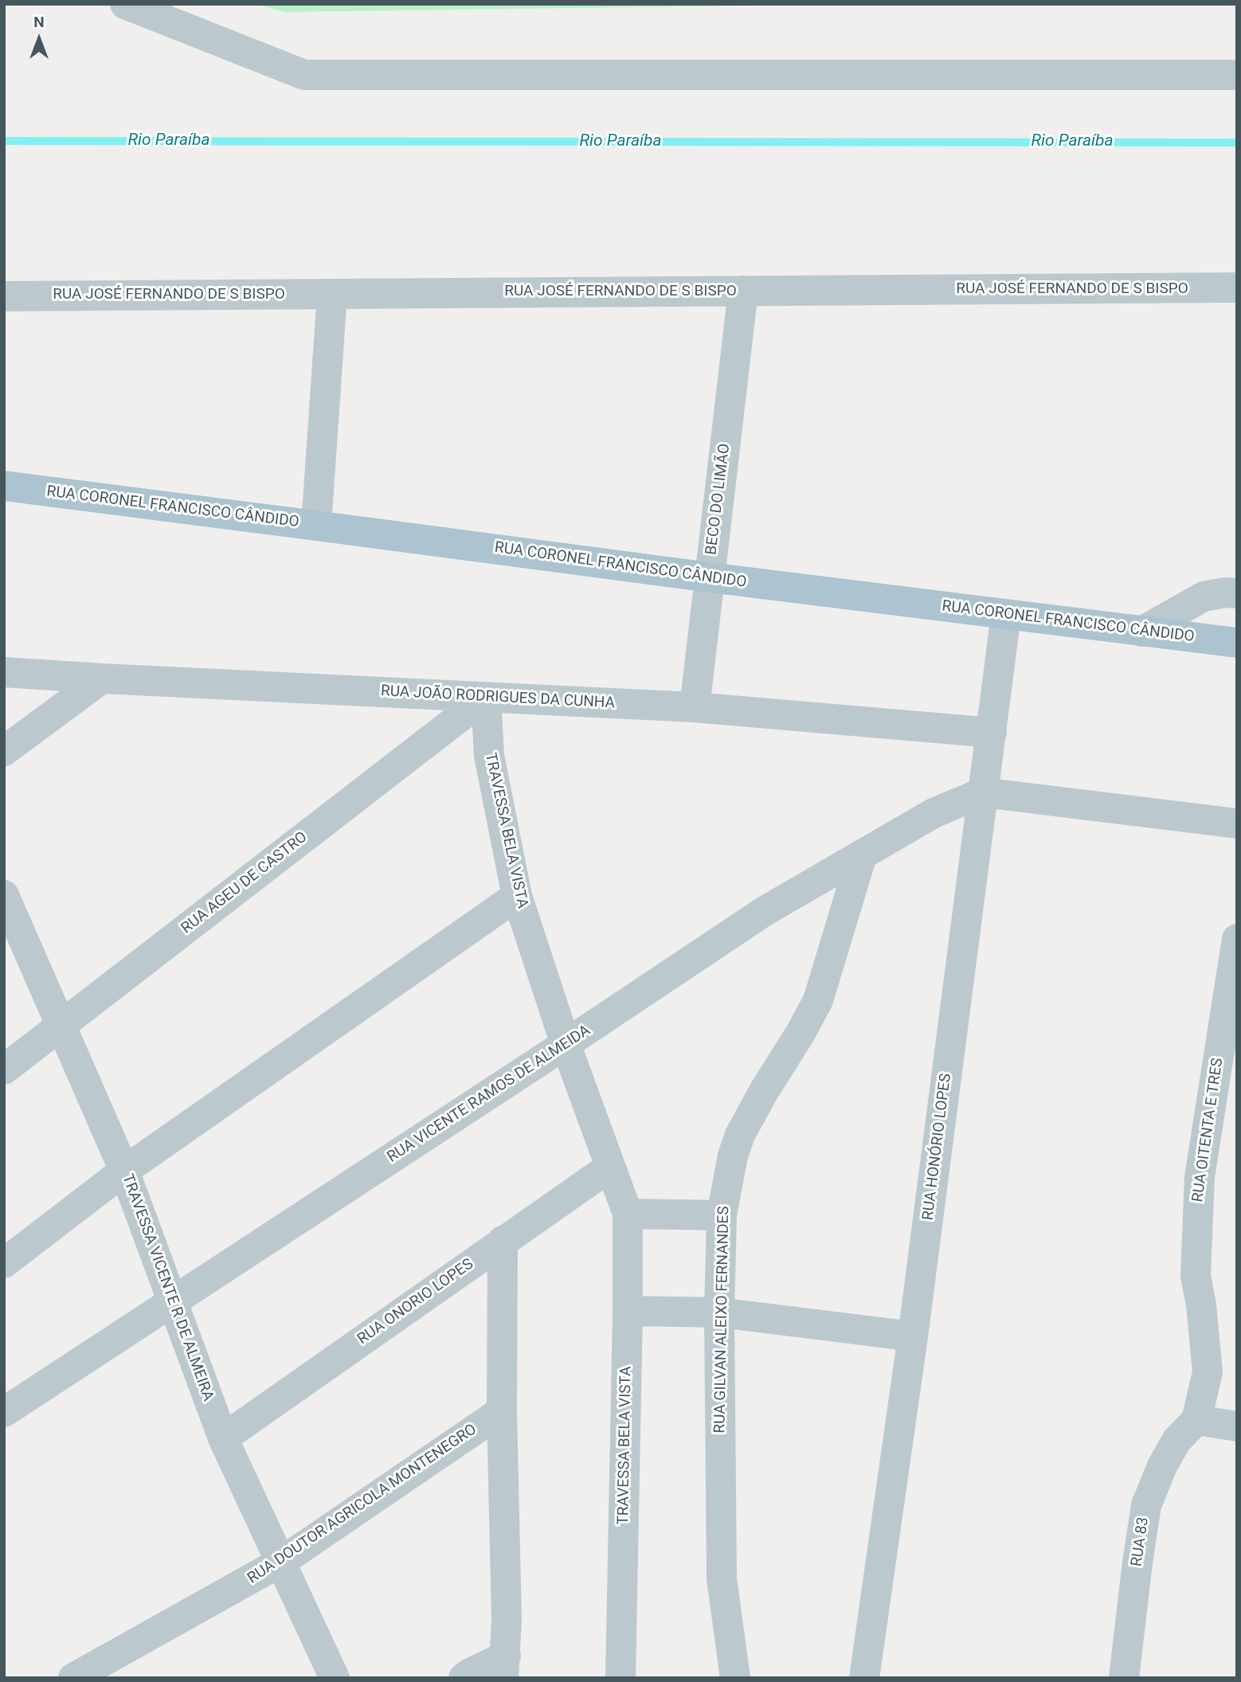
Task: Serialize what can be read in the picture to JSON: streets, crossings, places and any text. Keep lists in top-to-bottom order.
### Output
{
  "streets": {
    "main road": ["RUA CORONEL FRANCISCO CÂNDIDO"],
    "street": [
      "RUA JOSÉ FERNANDO DE S BISPO",
      "BECO DO LIMÃO",
      "RUA JOÃO RODRIGUES DA CUNHA",
      "TRAVESSA BELA VISTA",
      "RUA AGEU DE CASTRO",
      "RUA VICENTE RAMOS DE ALMEIDA",
      "RUA OITENTA E TRES",
      "RUA HONÓRIO LOPES",
      "TRAVESSA VICENTE R DE ALMEIRA",
      "RUA ONORIO LOPES",
      "RUA GILVAN ALEIXO FERNANDES",
      "RUA DOUTOR AGRICOLA MONTENEGRO",
      "RUA 83"
    ]
  },
  "crossings": [
    ["RUA JOSÉ FERNANDO DE S BISPO", "BECO DO LIMÃO"],
    ["BECO DO LIMÃO", "RUA CORONEL FRANCISCO CÂNDIDO"],
    ["BECO DO LIMÃO", "RUA JOÃO RODRIGUES DA CUNHA"],
    ["RUA CORONEL FRANCISCO CÂNDIDO", "RUA HONÓRIO LOPES"],
    ["RUA JOÃO RODRIGUES DA CUNHA", "TRAVESSA BELA VISTA"],
    ["RUA JOÃO RODRIGUES DA CUNHA", "RUA AGEU DE CASTRO"],
    ["RUA JOÃO RODRIGUES DA CUNHA", "RUA HONÓRIO LOPES"],
    ["TRAVESSA BELA VISTA", "RUA AGEU DE CASTRO"],
    ["TRAVESSA BELA VISTA", "RUA VICENTE RAMOS DE ALMEIDA"],
    ["TRAVESSA BELA VISTA", "RUA ONORIO LOPES"],
    ["RUA AGEU DE CASTRO", "TRAVESSA VICENTE R DE ALMEIRA"],
    ["RUA VICENTE RAMOS DE ALMEIDA", "RUA HONÓRIO LOPES"],
    ["RUA VICENTE RAMOS DE ALMEIDA", "TRAVESSA VICENTE R DE ALMEIRA"],
    ["RUA VICENTE RAMOS DE ALMEIDA", "RUA GILVAN ALEIXO FERNANDES"],
    ["RUA OITENTA E TRES", "RUA 83"],
    ["TRAVESSA VICENTE R DE ALMEIRA", "RUA ONORIO LOPES"],
    ["TRAVESSA VICENTE R DE ALMEIRA", "RUA DOUTOR AGRICOLA MONTENEGRO"]
  ],
  "water": ["Rio Paraíba"],
  "north": "top"
}
